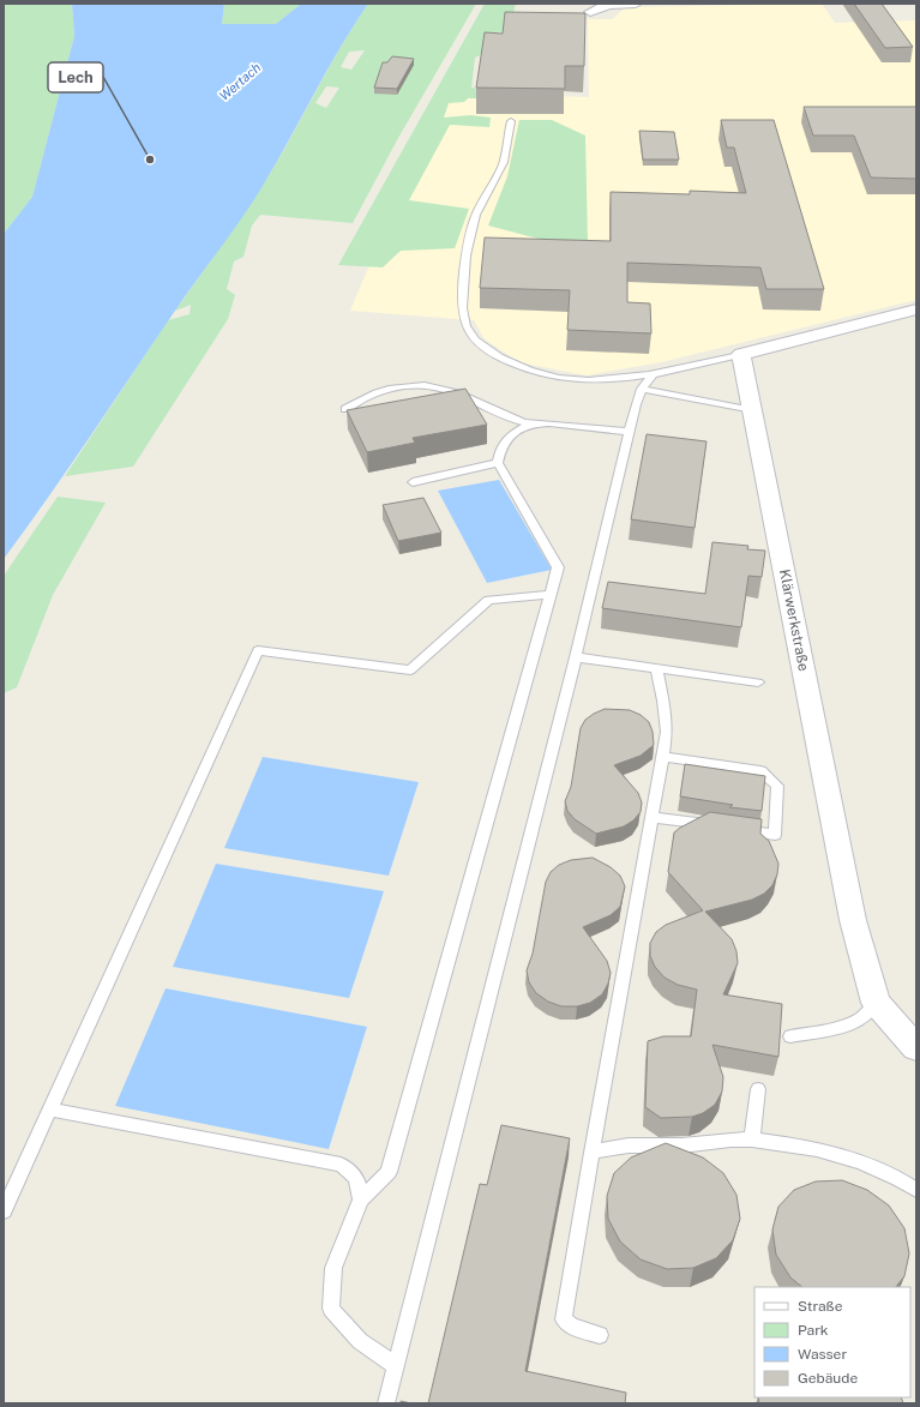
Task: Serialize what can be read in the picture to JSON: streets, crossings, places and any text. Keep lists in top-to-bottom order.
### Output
{
  "streets": {
    "street": ["Klärwerkstraße"]
  },
  "water": ["Wertach"],
  "places": ["Lech"],
  "legend": [
    "Straße",
    "Park",
    "Wasser",
    "Gebäude"
  ]
}
